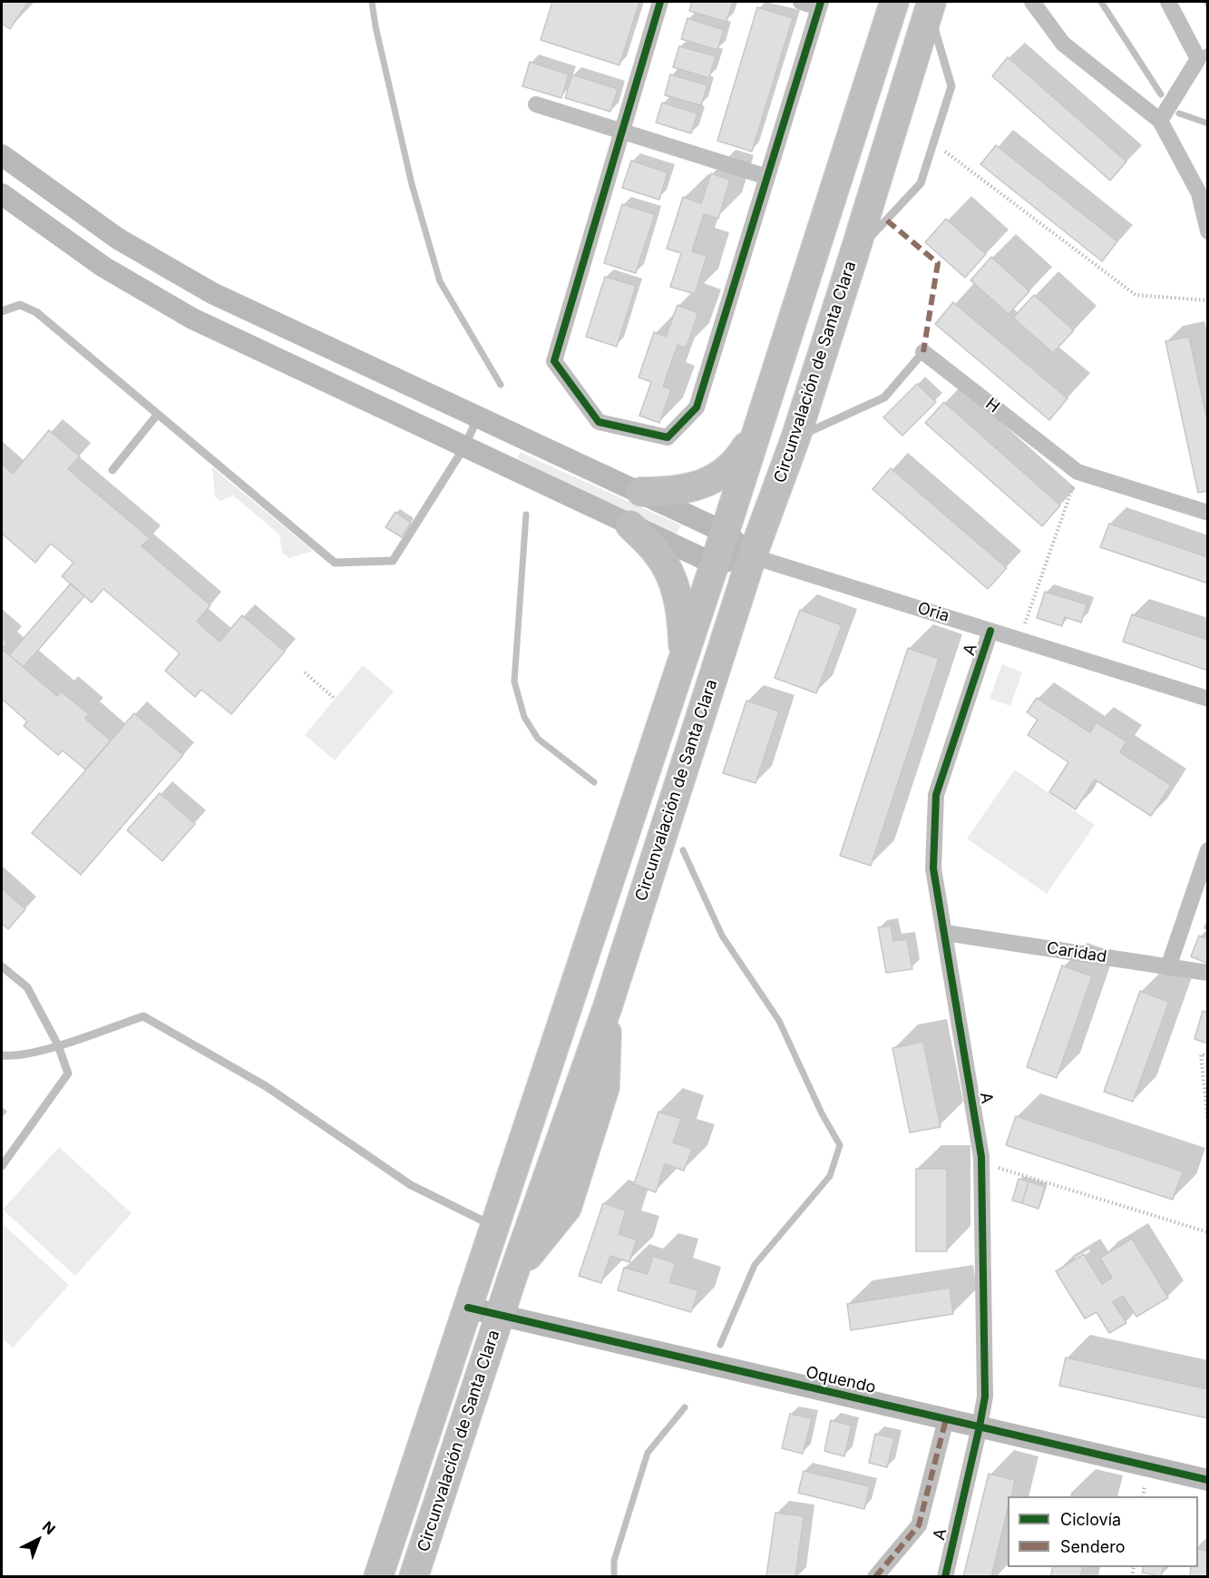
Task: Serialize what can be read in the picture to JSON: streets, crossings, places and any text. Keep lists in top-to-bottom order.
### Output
{
  "streets": {
    "highway": ["Circunvalación de Santa Clara"],
    "main road": ["Oquendo"],
    "street": [
      "H",
      "Oria",
      "A",
      "Caridad"
    ]
  },
  "crossings": [
    ["Circunvalación de Santa Clara", "H"],
    ["Circunvalación de Santa Clara", "Oria"],
    ["Circunvalación de Santa Clara", "Oquendo"],
    ["Oria", "A"],
    ["A", "Caridad"],
    ["A", "Oquendo"]
  ],
  "legend": ["Ciclovía", "Sendero"],
  "north": "top right"
}
